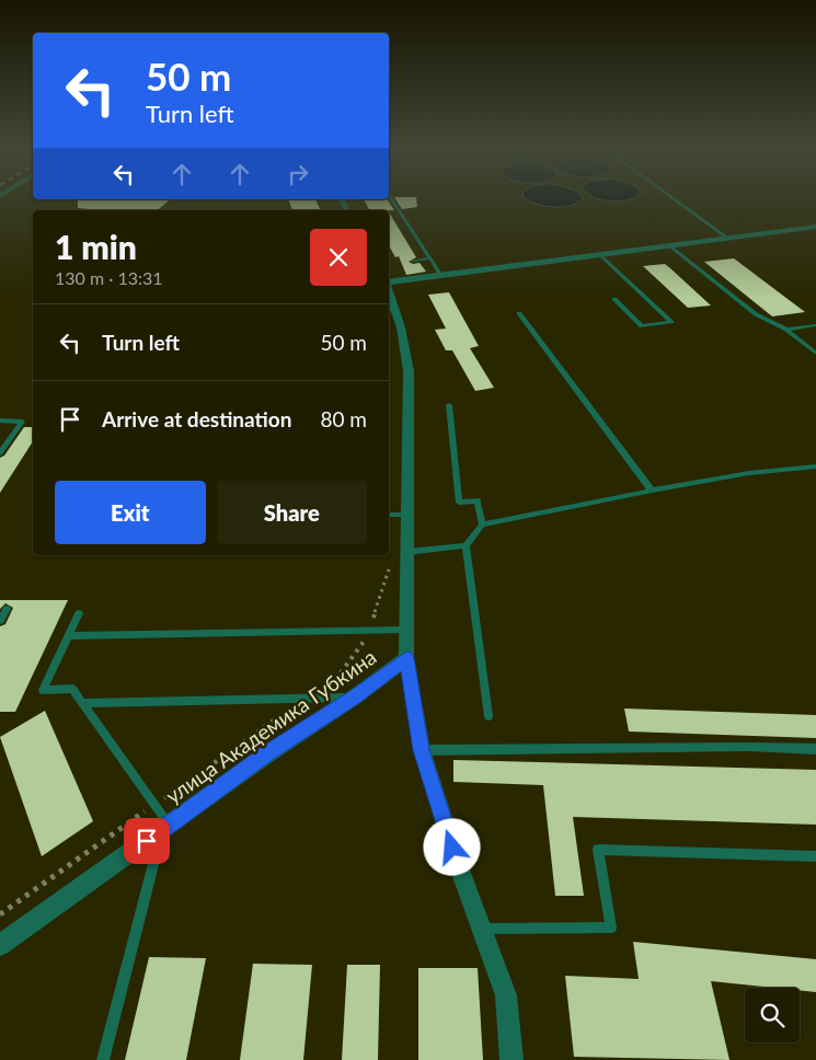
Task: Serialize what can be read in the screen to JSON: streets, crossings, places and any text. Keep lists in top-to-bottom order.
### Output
{
  "streets": {
    "street": ["улица Академика Губкина"]
  },
  "page": {
    "turn": ["50 m", "Turn left"],
    "heading": ["1 min", "130 m · 13:31"],
    "list": [
      {
        "name": "Turn left",
        "value": "50 m"
      },
      {
        "name": "Arrive at destination",
        "value": "80 m"
      }
    ],
    "buttons": ["Exit", "Share"]
  }
}
